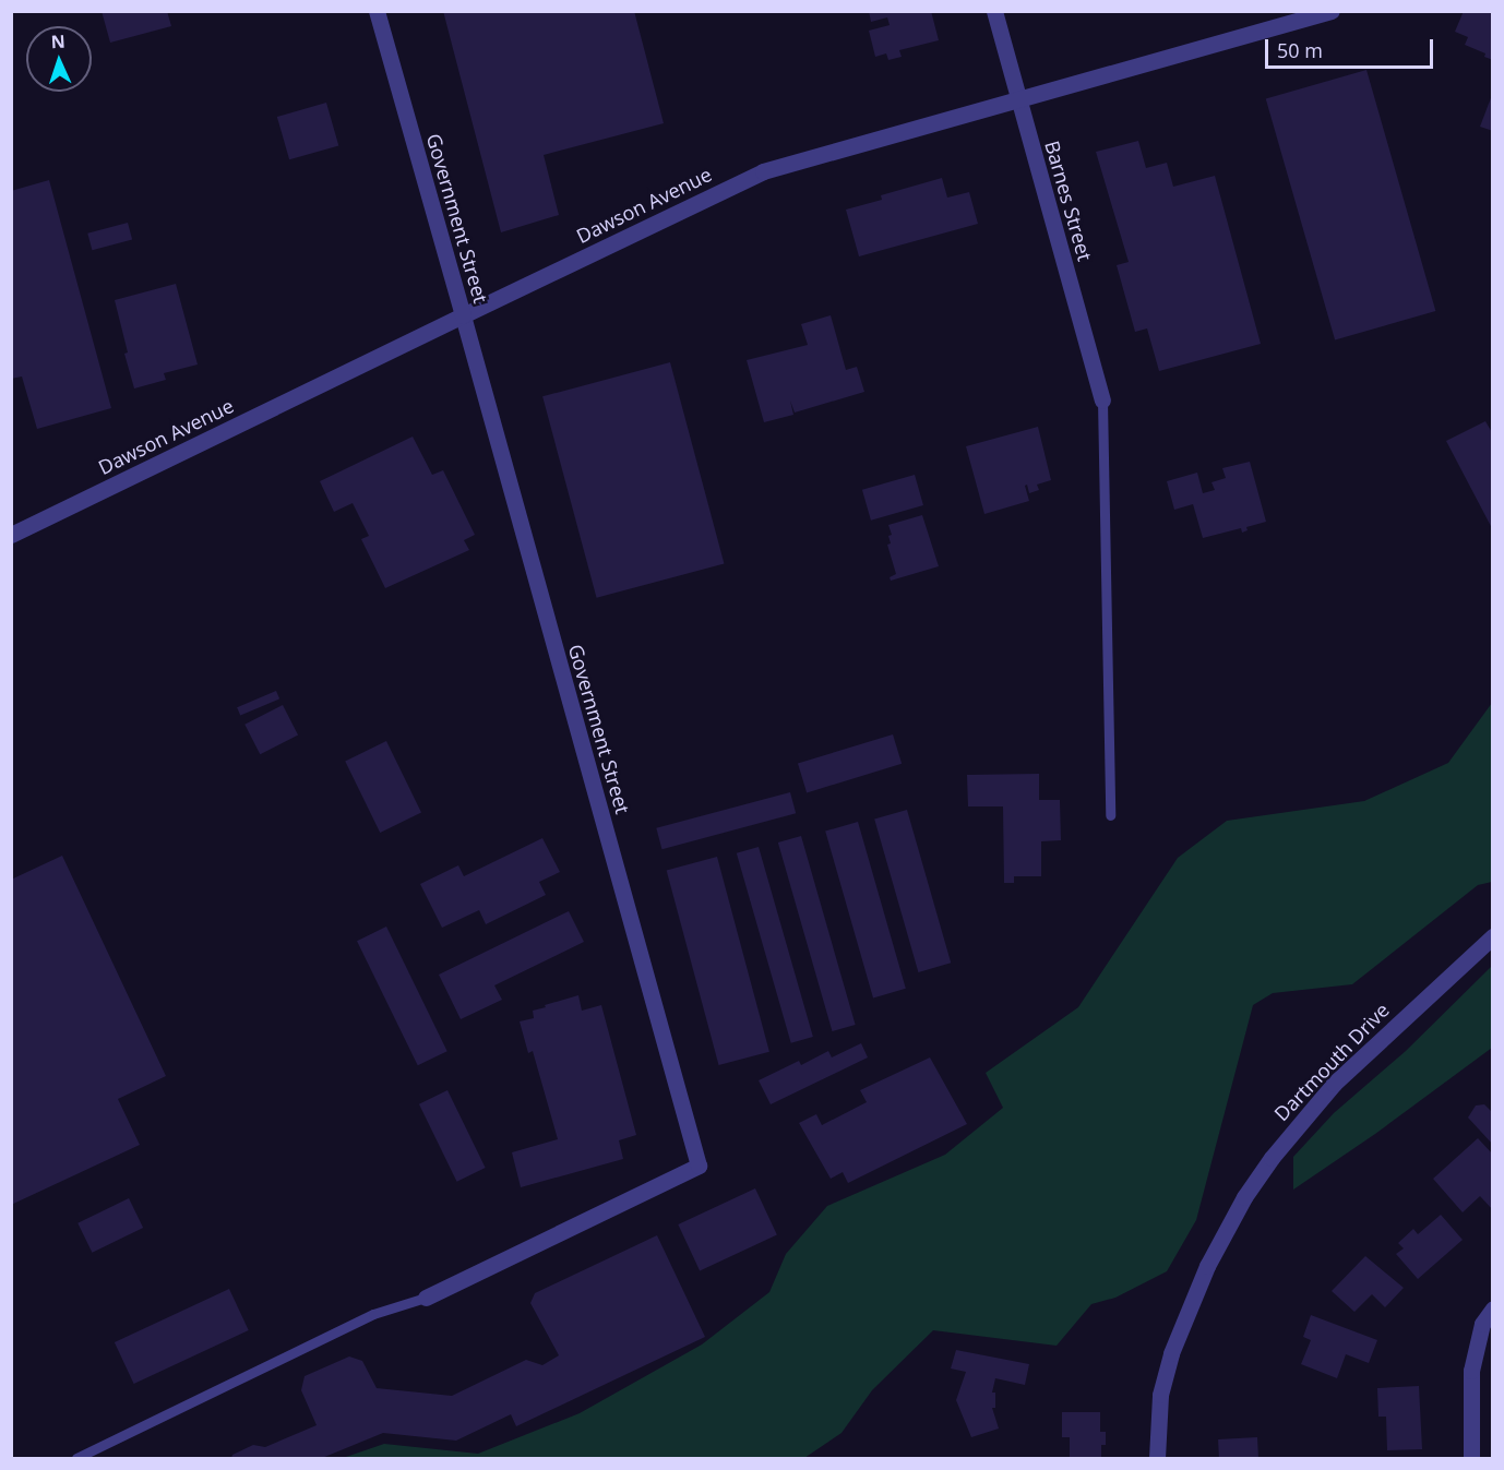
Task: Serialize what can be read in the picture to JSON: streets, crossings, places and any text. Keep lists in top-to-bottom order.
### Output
{
  "streets": {
    "street": [
      "Barnes Street",
      "Dawson Avenue",
      "Government Street",
      "Dartmouth Drive"
    ]
  },
  "crossings": [
    ["Barnes Street", "Dawson Avenue"],
    ["Dawson Avenue", "Government Street"]
  ],
  "scale_bar": "50 m",
  "north": "top"
}
